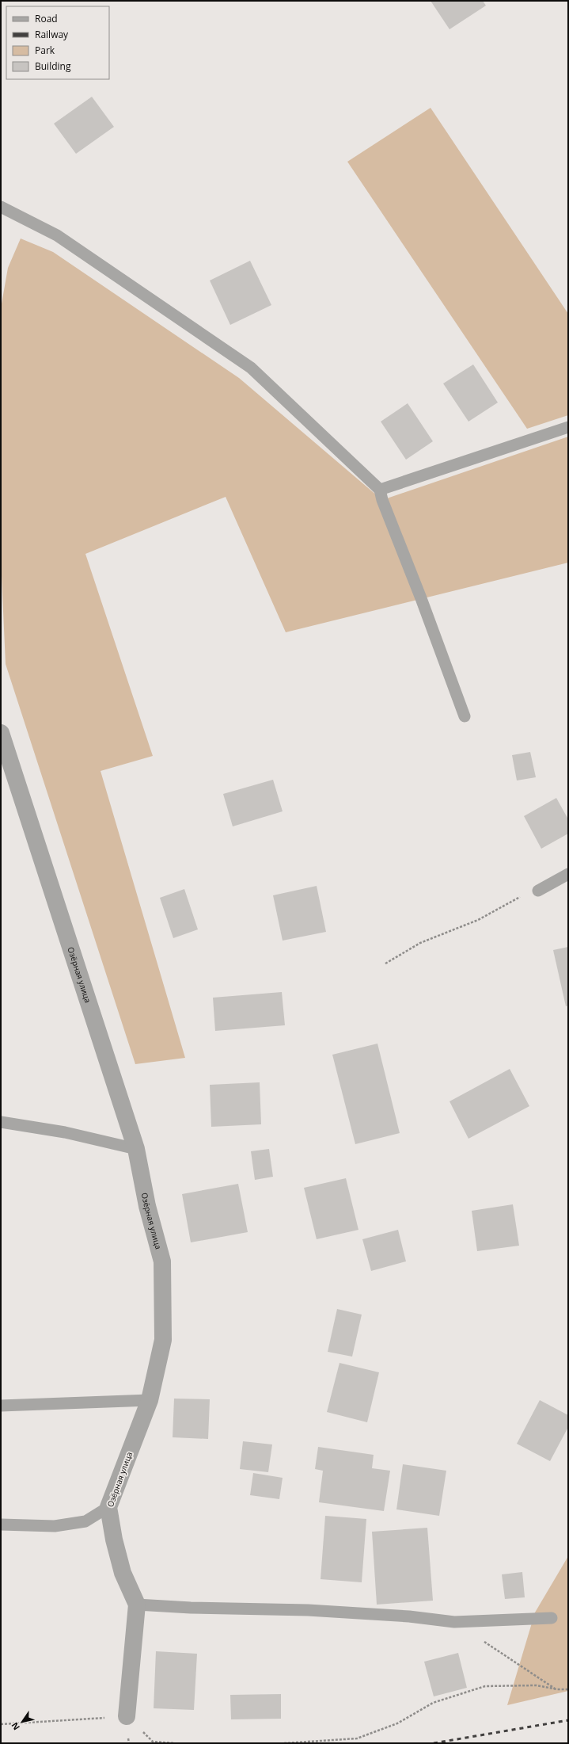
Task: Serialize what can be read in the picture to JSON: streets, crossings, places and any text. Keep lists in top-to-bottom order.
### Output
{
  "streets": {
    "street": ["Озёрная улица"]
  },
  "legend": [
    "Road",
    "Railway",
    "Park",
    "Building"
  ],
  "north": "bottom left"
}
